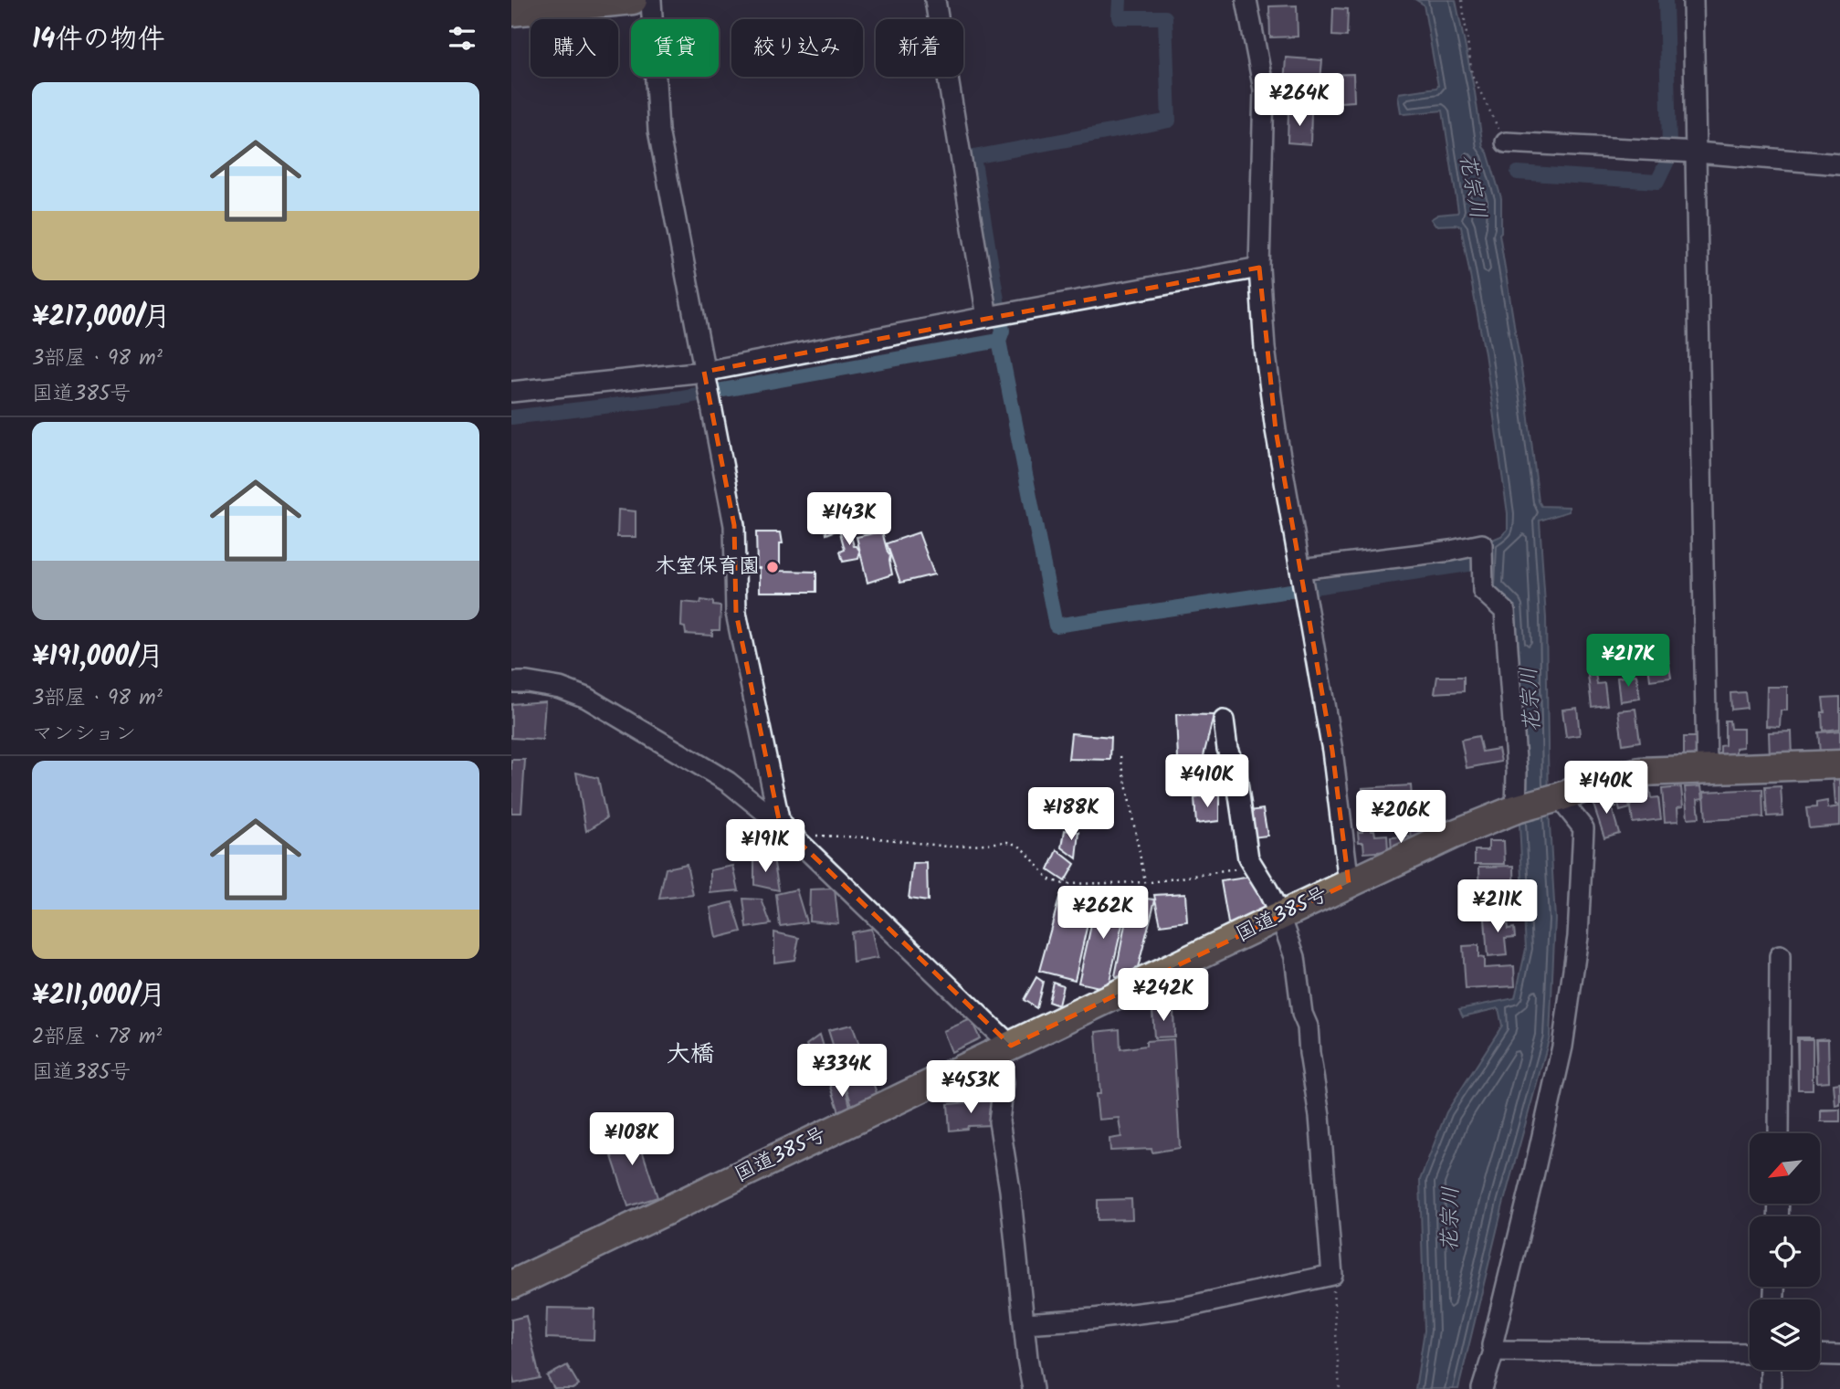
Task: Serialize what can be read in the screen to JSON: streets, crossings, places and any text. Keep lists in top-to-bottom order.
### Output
{
  "streets": {
    "highway": ["国道385号"]
  },
  "districts": ["大橋"],
  "water": ["花宗川"],
  "places": ["木室保育園"],
  "north": "bottom left",
  "page": {
    "heading": "14件の物件",
    "chip": [
      "購入",
      "賃貸",
      "絞り込み",
      "新着"
    ],
    "price": [
      "¥264K",
      "¥143K",
      "¥217K",
      "¥410K",
      "¥140K",
      "¥188K",
      "¥206K",
      "¥191K",
      "¥211K",
      "¥262K",
      "¥242K",
      "¥334K",
      "¥453K",
      "¥108K"
    ],
    "list": [
      {
        "name": "¥217,000/月",
        "note": "3部屋 · 98 m² · 国道385号"
      },
      {
        "name": "¥191,000/月",
        "note": "3部屋 · 98 m² · マンション"
      },
      {
        "name": "¥211,000/月",
        "note": "2部屋 · 78 m² · 国道385号"
      }
    ]
  }
}
